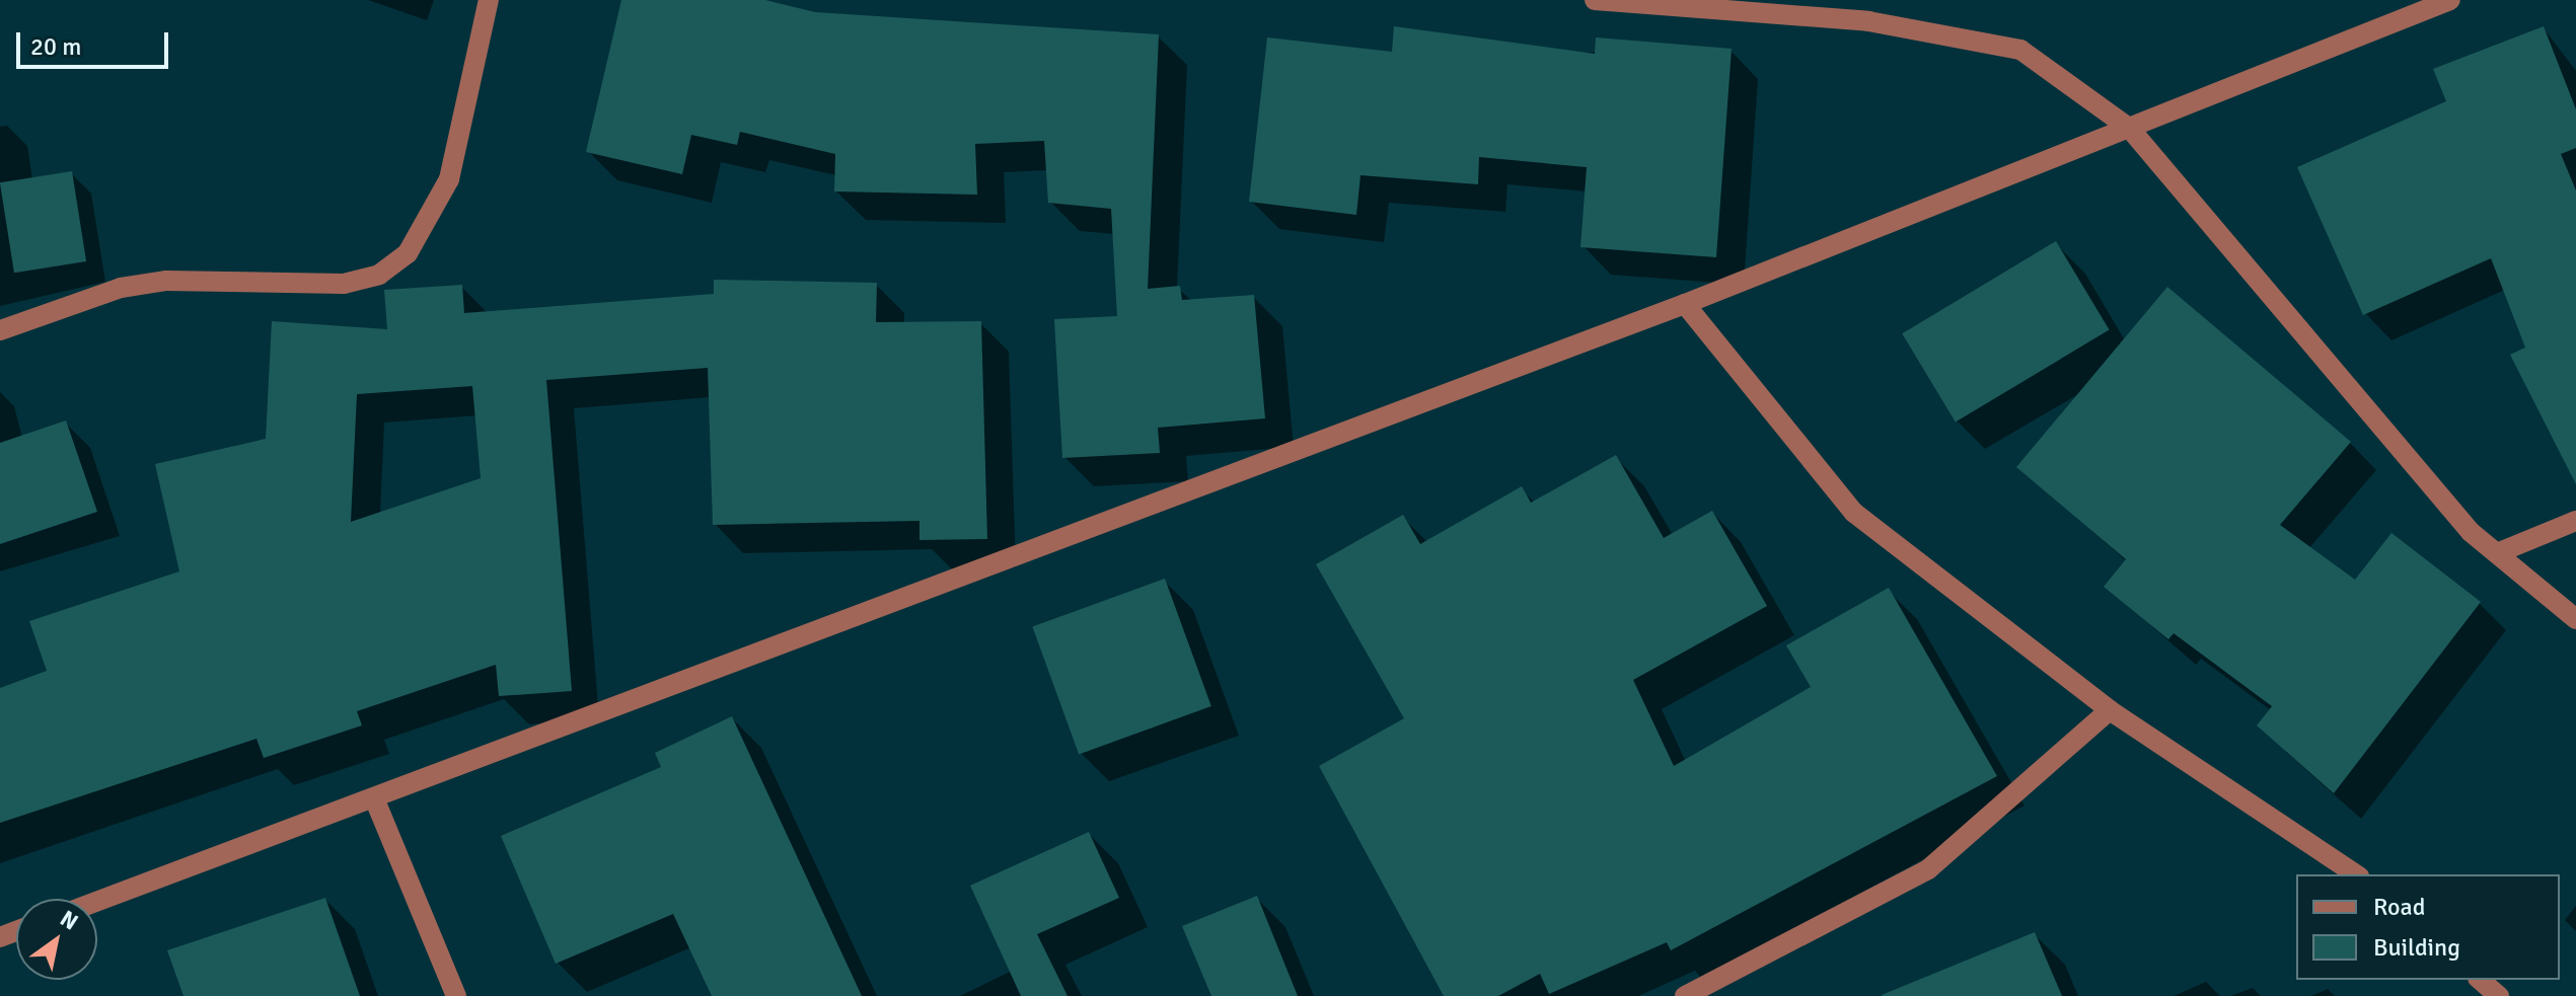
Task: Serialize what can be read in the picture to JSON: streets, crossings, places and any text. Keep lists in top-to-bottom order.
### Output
{
  "legend": ["Road", "Building"],
  "scale_bar": "20 m",
  "north": "top right"
}
